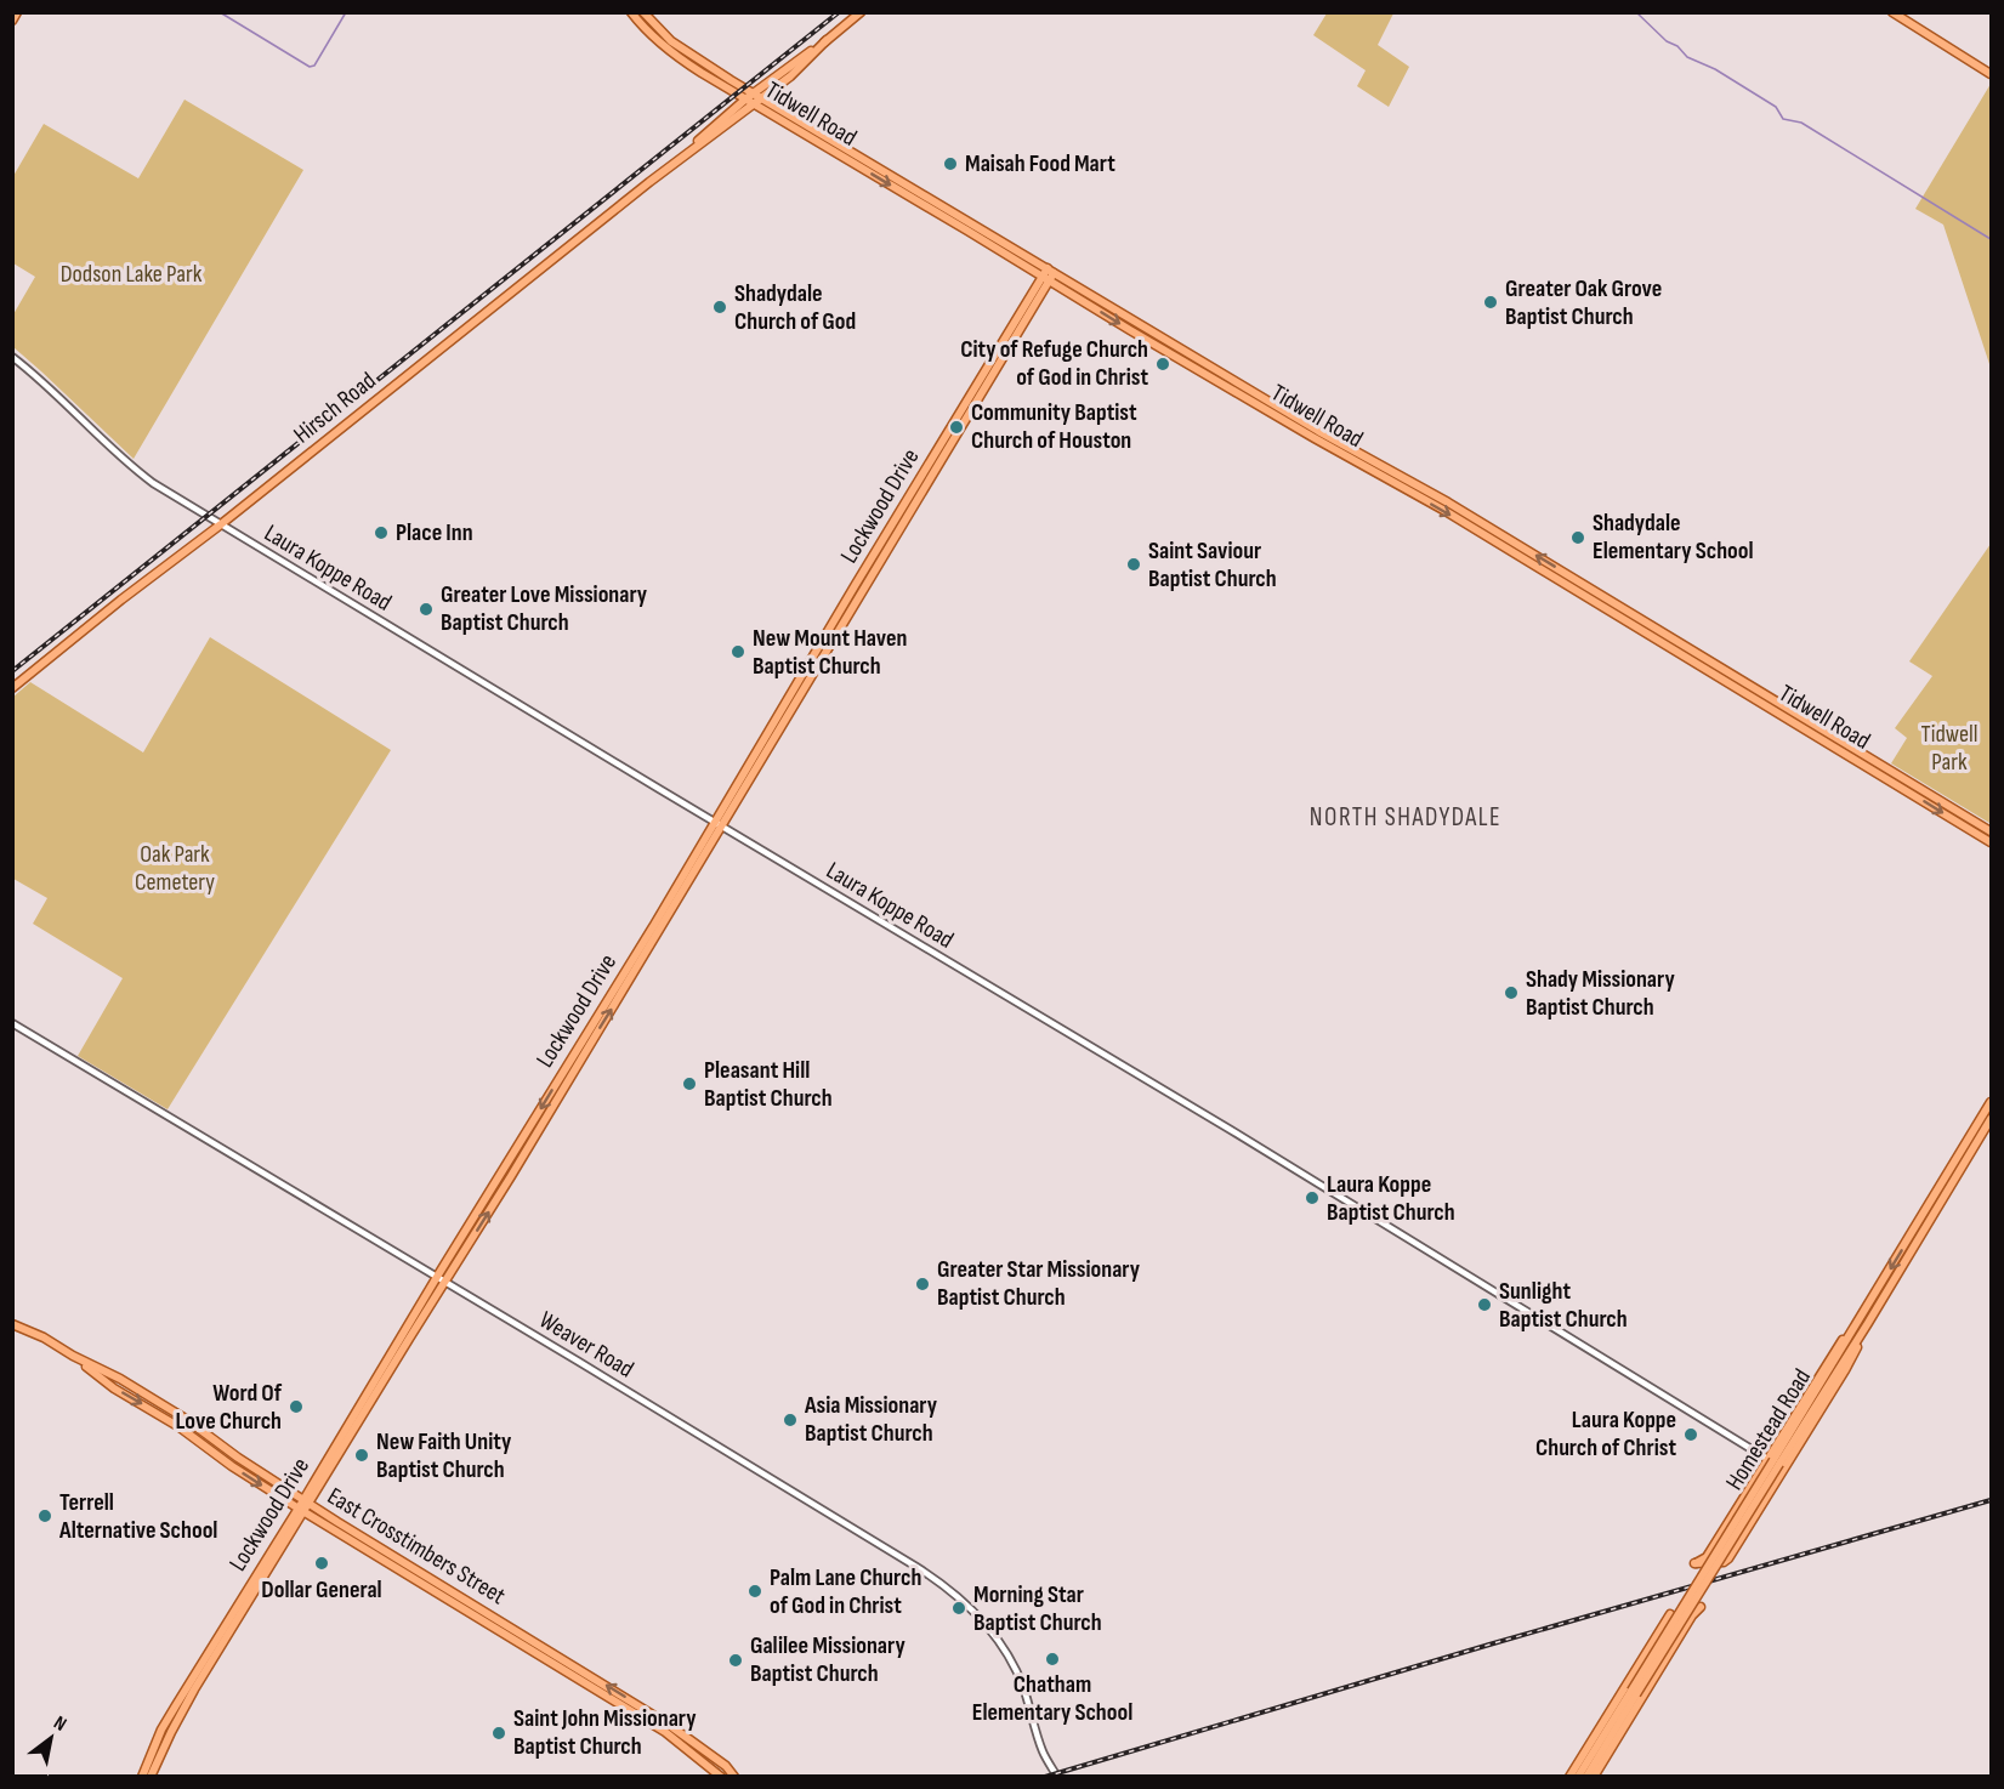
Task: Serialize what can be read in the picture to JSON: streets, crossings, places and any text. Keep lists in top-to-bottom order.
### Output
{
  "streets": {
    "main road": [
      "Tidwell Road",
      "Hirsch Road",
      "Lockwood Drive",
      "Homestead Road",
      "East Crosstimbers Street"
    ],
    "street": ["Laura Koppe Road", "Weaver Road"]
  },
  "crossings": [
    ["Tidwell Road", "Hirsch Road"],
    ["Tidwell Road", "Lockwood Drive"],
    ["Hirsch Road", "Laura Koppe Road"],
    ["Lockwood Drive", "Laura Koppe Road"],
    ["Lockwood Drive", "Weaver Road"],
    ["Lockwood Drive", "East Crosstimbers Street"],
    ["Laura Koppe Road", "Homestead Road"]
  ],
  "districts": ["NORTH SHADYDALE"],
  "parks": ["Dodson Lake Park", "Tidwell Park", "Oak Park Cemetery"],
  "places": [
    "Maisah Food Mart",
    "Greater Oak Grove Baptist Church",
    "Shadydale Church of God",
    "City of Refuge Church of God in Christ",
    "Community Baptist Church of Houston",
    "Place Inn",
    "Shadydale Elementary School",
    "Saint Saviour Baptist Church",
    "Greater Love Missionary Baptist Church",
    "New Mount Haven Baptist Church",
    "Shady Missionary Baptist Church",
    "Pleasant Hill Baptist Church",
    "Laura Koppe Baptist Church",
    "Greater Star Missionary Baptist Church",
    "Sunlight Baptist Church",
    "Word Of Love Church",
    "Asia Missionary Baptist Church",
    "Laura Koppe Church of Christ",
    "New Faith Unity Baptist Church",
    "Terrell Alternative School",
    "Dollar General",
    "Palm Lane Church of God in Christ",
    "Morning Star Baptist Church",
    "Chatham Elementary School",
    "Galilee Missionary Baptist Church",
    "Saint John Missionary Baptist Church"
  ],
  "north": "top right"
}
